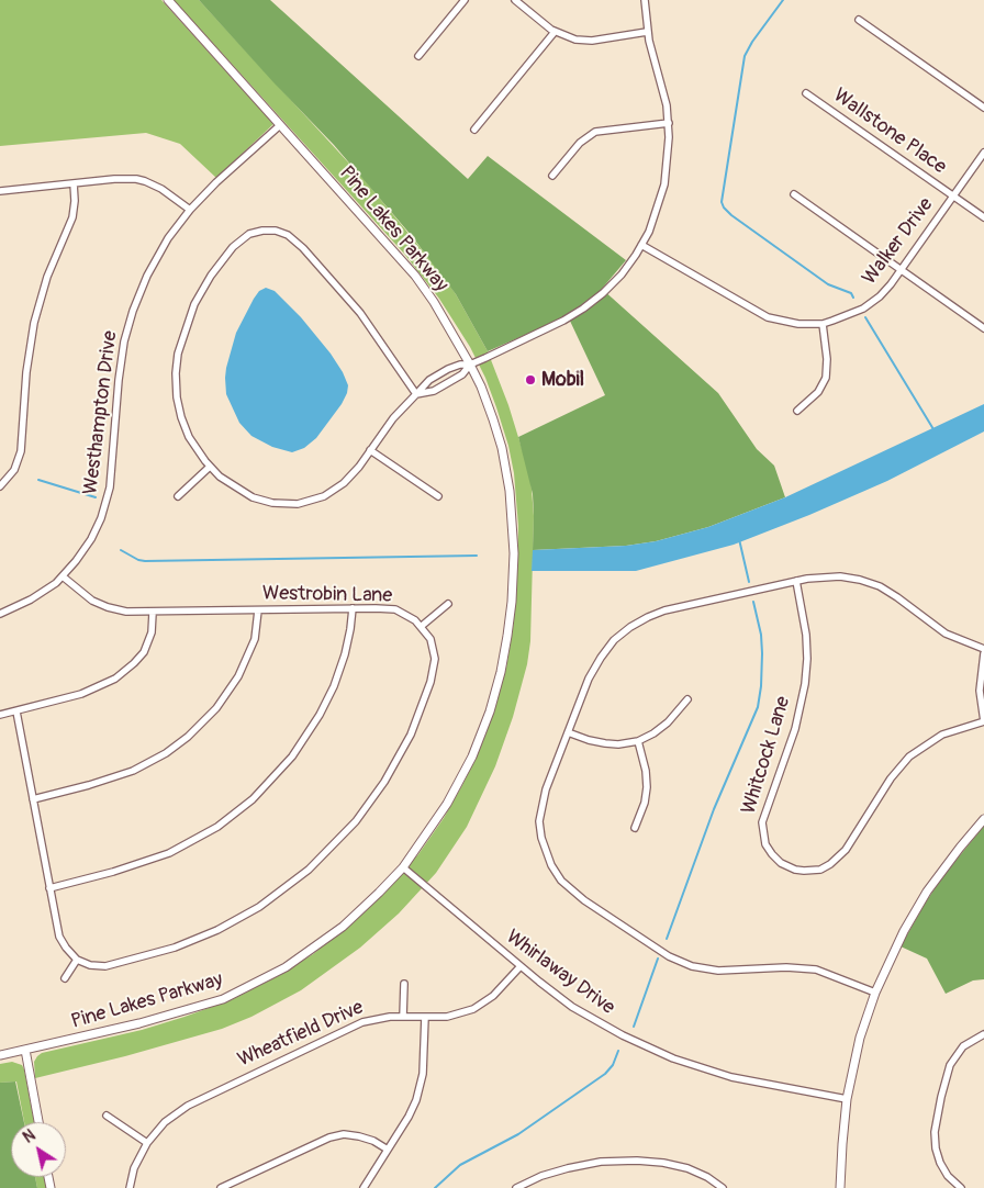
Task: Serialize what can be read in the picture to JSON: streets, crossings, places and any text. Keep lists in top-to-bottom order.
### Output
{
  "streets": {
    "street": [
      "Wallstone Place",
      "Pine Lakes Parkway",
      "Walker Drive",
      "Westhampton Drive",
      "Westrobin Lane",
      "Whitcock Lane",
      "Whirlaway Drive",
      "Wheatfield Drive"
    ]
  },
  "crossings": [
    ["Wallstone Place", "Walker Drive"],
    ["Pine Lakes Parkway", "Westhampton Drive"],
    ["Pine Lakes Parkway", "Whirlaway Drive"],
    ["Westhampton Drive", "Westrobin Lane"],
    ["Whirlaway Drive", "Wheatfield Drive"]
  ],
  "places": ["Mobil"],
  "north": "top left"
}
